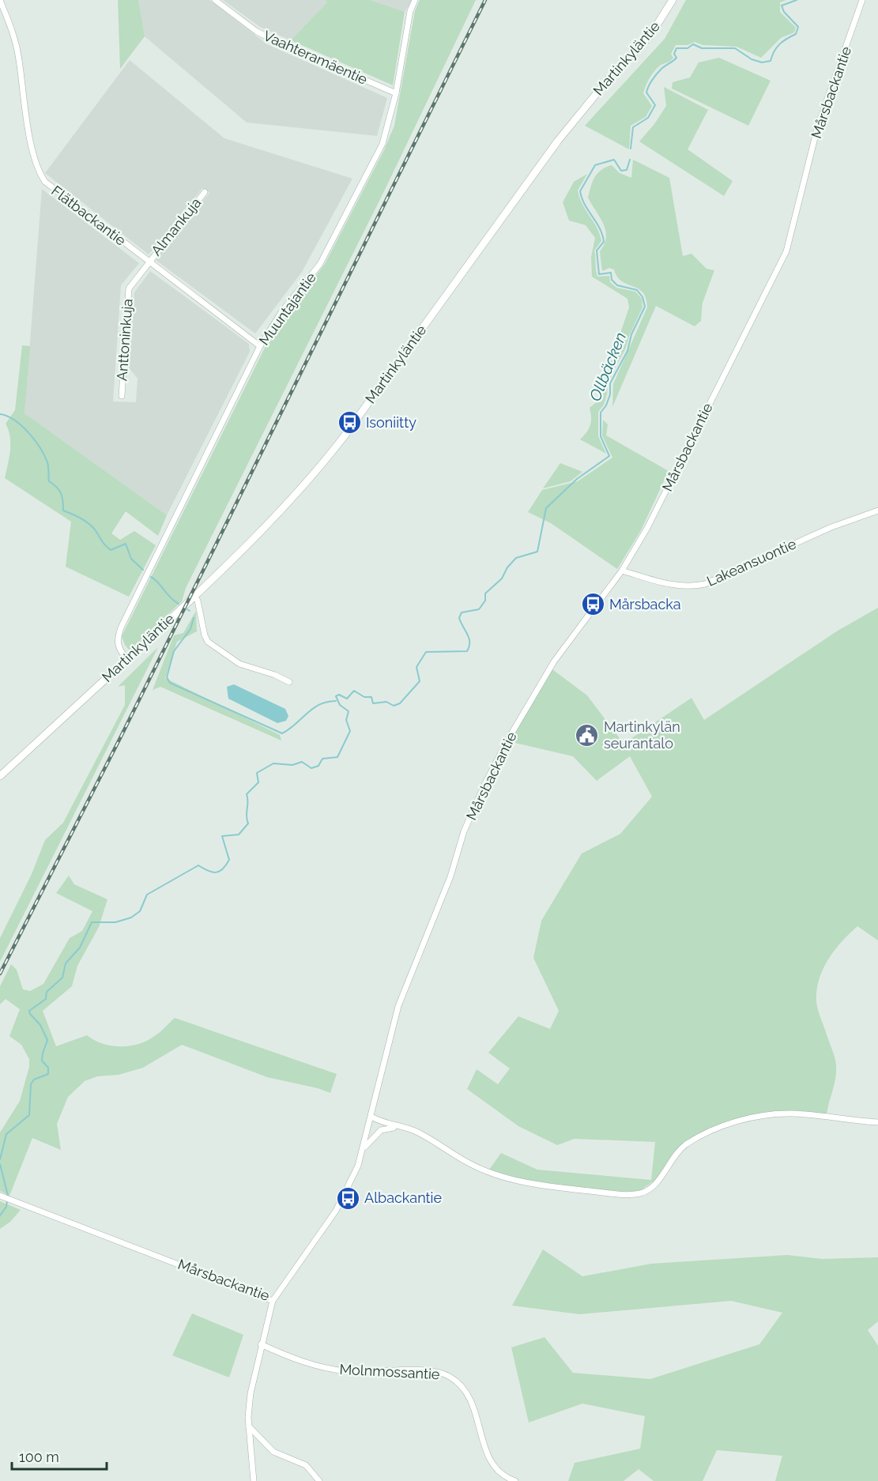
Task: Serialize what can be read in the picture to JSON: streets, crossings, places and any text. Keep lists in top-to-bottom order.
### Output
{
  "streets": {
    "street": [
      "Vaahteramäentie",
      "Martinkyläntie",
      "Mårsbackantie",
      "Flätbackantie",
      "Almankuja",
      "Muuntajantie",
      "Anttoninkuja",
      "Lakeansuontie",
      "Molnmossantie"
    ]
  },
  "crossings": [
    ["Vaahteramäentie", "Muuntajantie"],
    ["Martinkyläntie", "Muuntajantie"],
    ["Mårsbackantie", "Lakeansuontie"],
    ["Flätbackantie", "Almankuja"],
    ["Flätbackantie", "Muuntajantie"],
    ["Flätbackantie", "Anttoninkuja"],
    ["Almankuja", "Anttoninkuja"]
  ],
  "water": ["Ollbäcken"],
  "places": {
    "bus stop": ["Isoniitty", "Mårsbacka", "Albackantie"],
    "public building": ["Martinkylän seurantalo"]
  },
  "scale_bar": "100 m"
}
